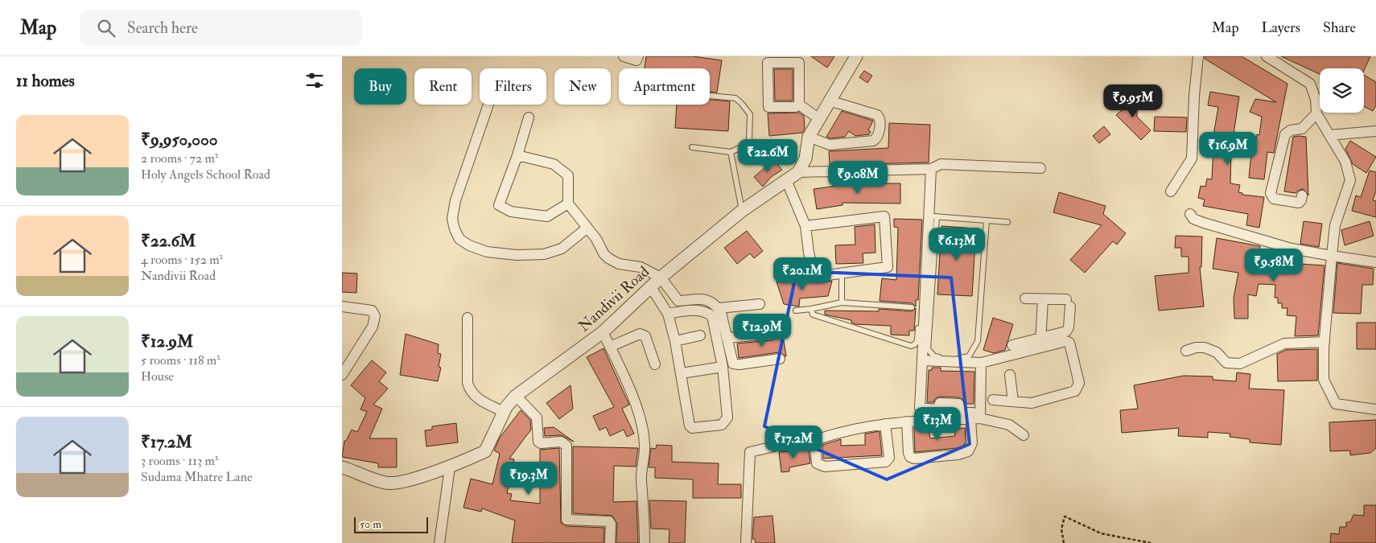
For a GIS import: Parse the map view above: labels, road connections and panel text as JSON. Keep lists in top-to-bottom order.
{
  "streets": {
    "street": ["Nandivii Road"]
  },
  "scale_bar": "50 m",
  "page": {
    "header": "Map",
    "search": "Search here",
    "nav": ["Map", "Layers", "Share"],
    "heading": "11 homes",
    "chip": [
      "Buy",
      "Rent",
      "Filters",
      "New",
      "Apartment"
    ],
    "price": [
      "₹9.95M",
      "₹16.9M",
      "₹22.6M",
      "₹9.08M",
      "₹6.13M",
      "₹9.58M",
      "₹20.1M",
      "₹12.9M",
      "₹13M",
      "₹17.2M",
      "₹19.3M"
    ],
    "list": [
      {
        "name": "₹9,950,000",
        "note": "2 rooms · 72 m² · Holy Angels School Road"
      },
      {
        "name": "₹22.6M",
        "note": "4 rooms · 152 m² · Nandivii Road"
      },
      {
        "name": "₹12.9M",
        "note": "5 rooms · 118 m² · House"
      },
      {
        "name": "₹17.2M",
        "note": "3 rooms · 113 m² · Sudama Mhatre Lane"
      }
    ],
    "scale": "50 m"
  }
}
